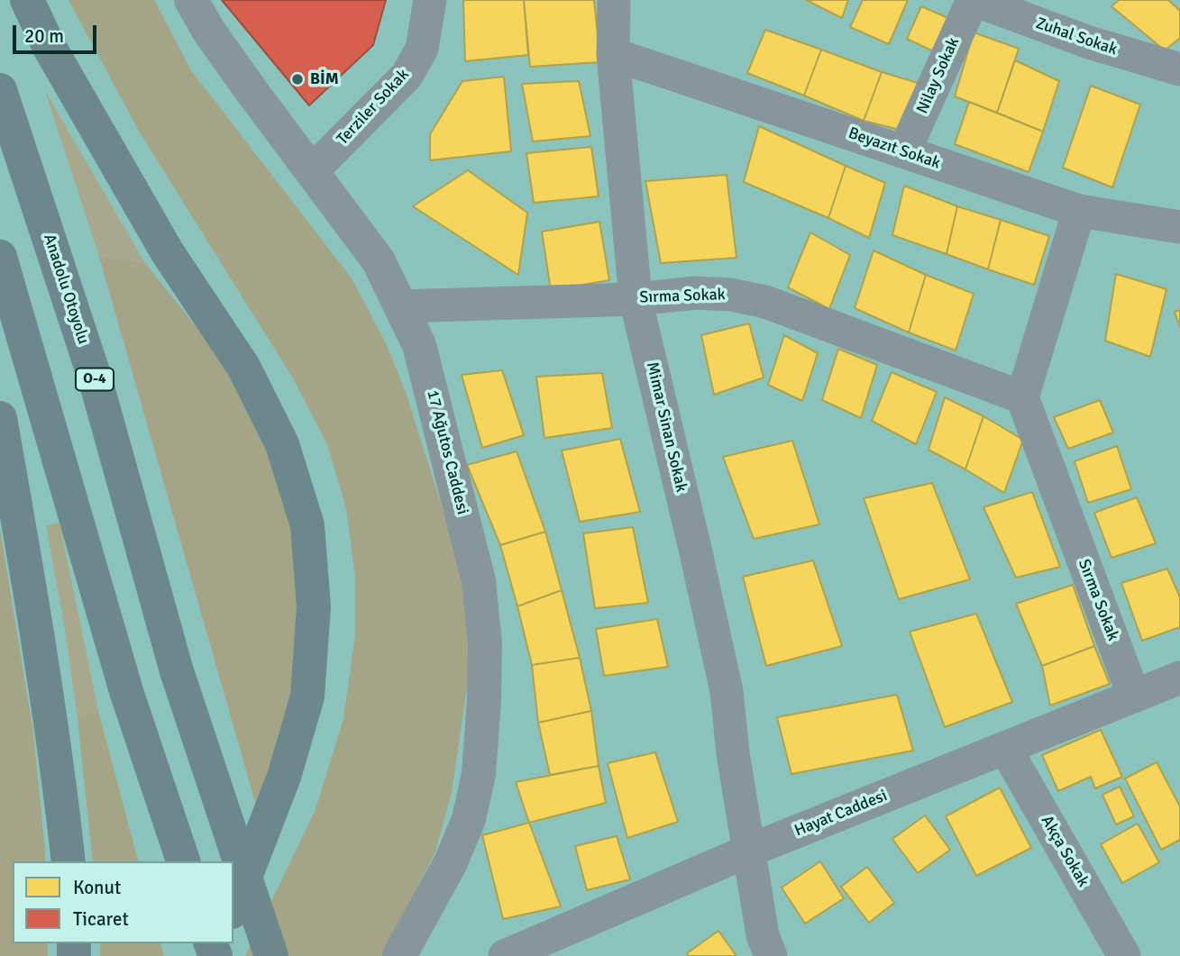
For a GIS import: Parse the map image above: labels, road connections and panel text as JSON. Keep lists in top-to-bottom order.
{
  "streets": {
    "highway": ["Anadolu Otoyolu", "O-4"],
    "street": [
      "Zuhal Sokak",
      "Nilay Sokak",
      "Terziler Sokak",
      "Beyazıt Sokak",
      "Sırma Sokak",
      "Mimar Sinan Sokak",
      "17 Ağutos Caddesi",
      "Hayat Caddesi",
      "Akça Sokak"
    ]
  },
  "crossings": [
    ["Zuhal Sokak", "Nilay Sokak"],
    ["Nilay Sokak", "Beyazıt Sokak"],
    ["Terziler Sokak", "17 Ağutos Caddesi"],
    ["Beyazıt Sokak", "Mimar Sinan Sokak"],
    ["Sırma Sokak", "Mimar Sinan Sokak"],
    ["Sırma Sokak", "17 Ağutos Caddesi"],
    ["Sırma Sokak", "Hayat Caddesi"],
    ["Mimar Sinan Sokak", "Hayat Caddesi"],
    ["Hayat Caddesi", "Akça Sokak"]
  ],
  "places": ["BİM"],
  "legend": ["Konut", "Ticaret"],
  "scale_bar": "20 m"
}
